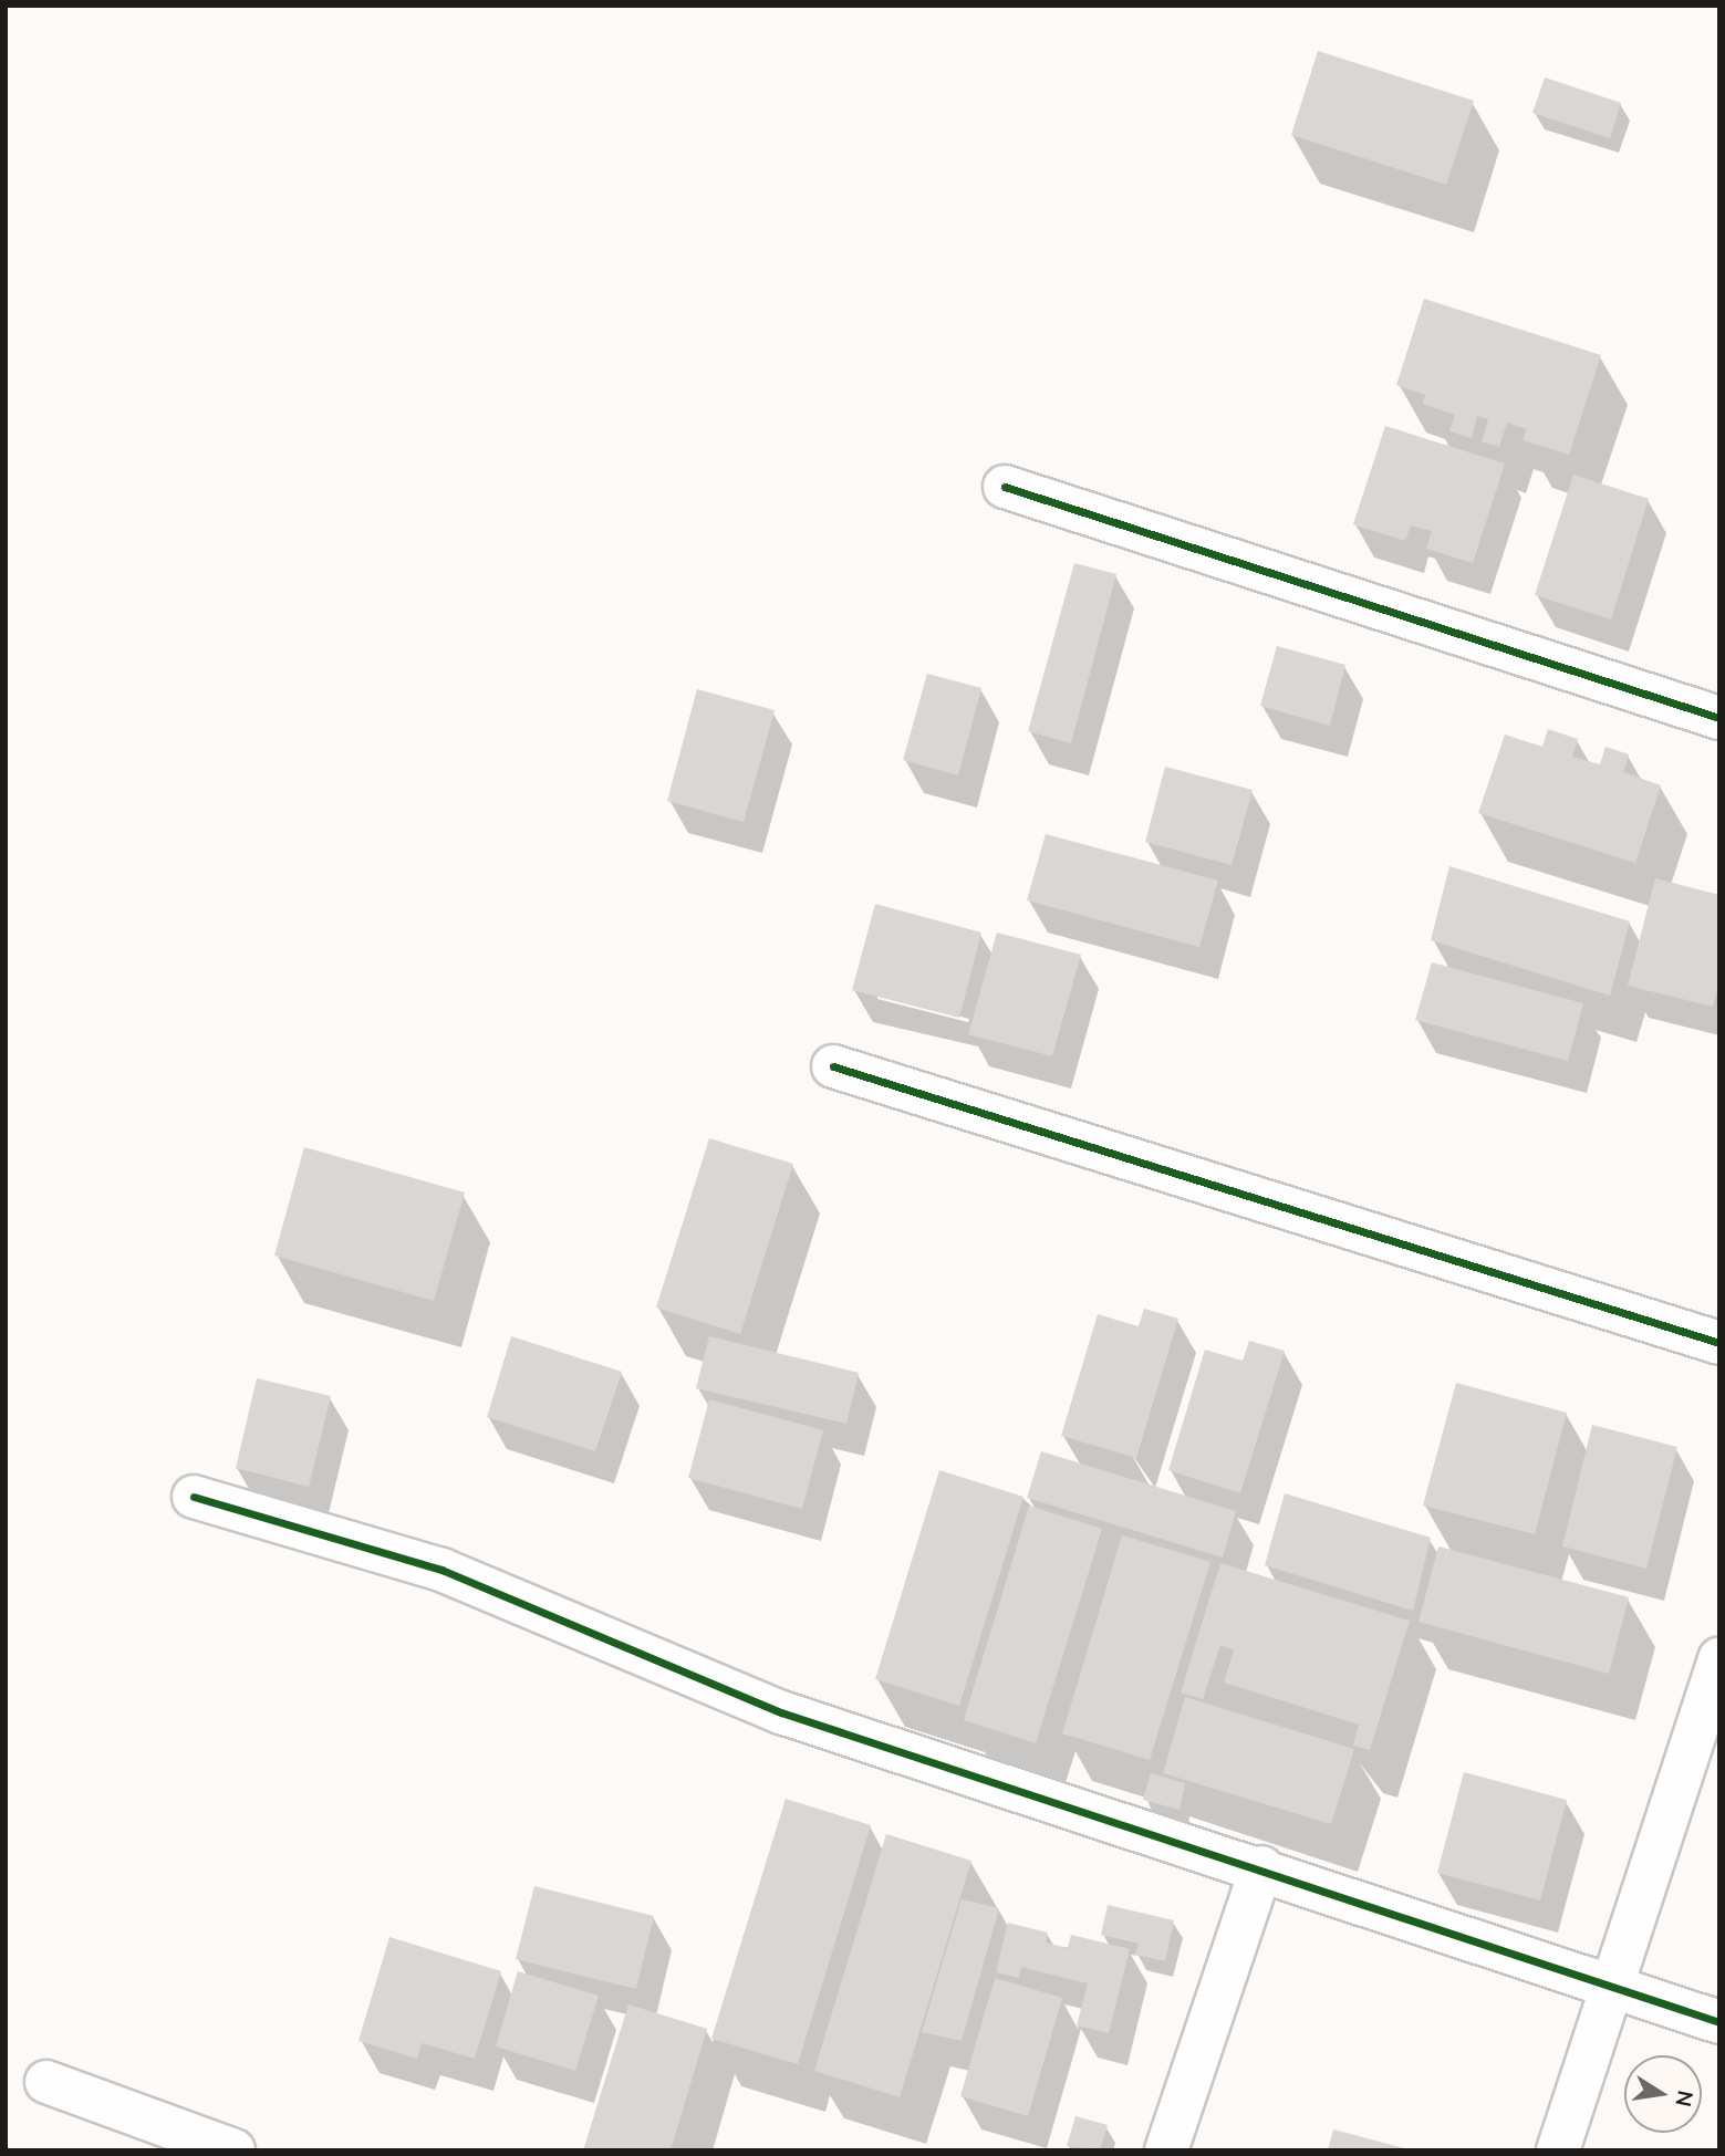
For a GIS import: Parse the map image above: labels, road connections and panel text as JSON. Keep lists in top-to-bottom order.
{
  "north": "right"
}
